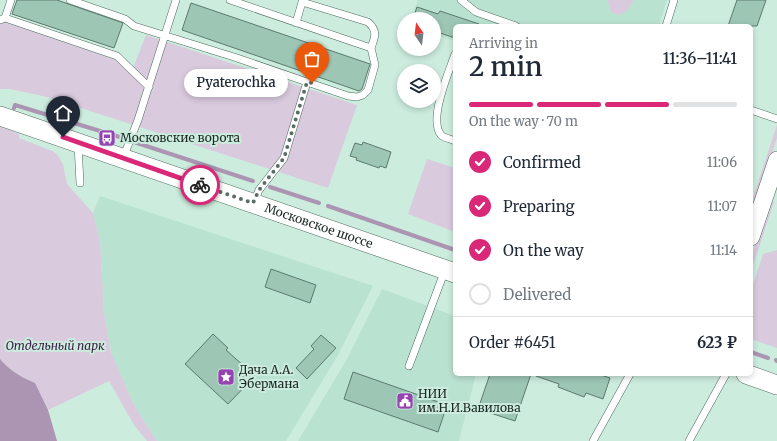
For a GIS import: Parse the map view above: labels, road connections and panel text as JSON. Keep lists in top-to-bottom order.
{
  "streets": {
    "main road": ["Московское шоссе"]
  },
  "parks": ["Отдельный парк"],
  "places": {
    "other": ["Pyaterochka"],
    "bus stop": ["Московские ворота"],
    "place": ["Дача А.А. Эбермана"],
    "public building": ["НИИ им.Н.И.Вавилова"]
  },
  "north": "top",
  "page": {
    "heading": ["2 min", "Arriving in", "11:36–11:41"],
    "panel": ["Order #6451", "623 ₽"],
    "bubble": "Pyaterochka",
    "bar": "On the way · 70 m",
    "list": [
      ["Confirmed", "11:06"],
      ["Preparing", "11:07"],
      ["On the way", "11:14"],
      "Delivered"
    ]
  }
}
